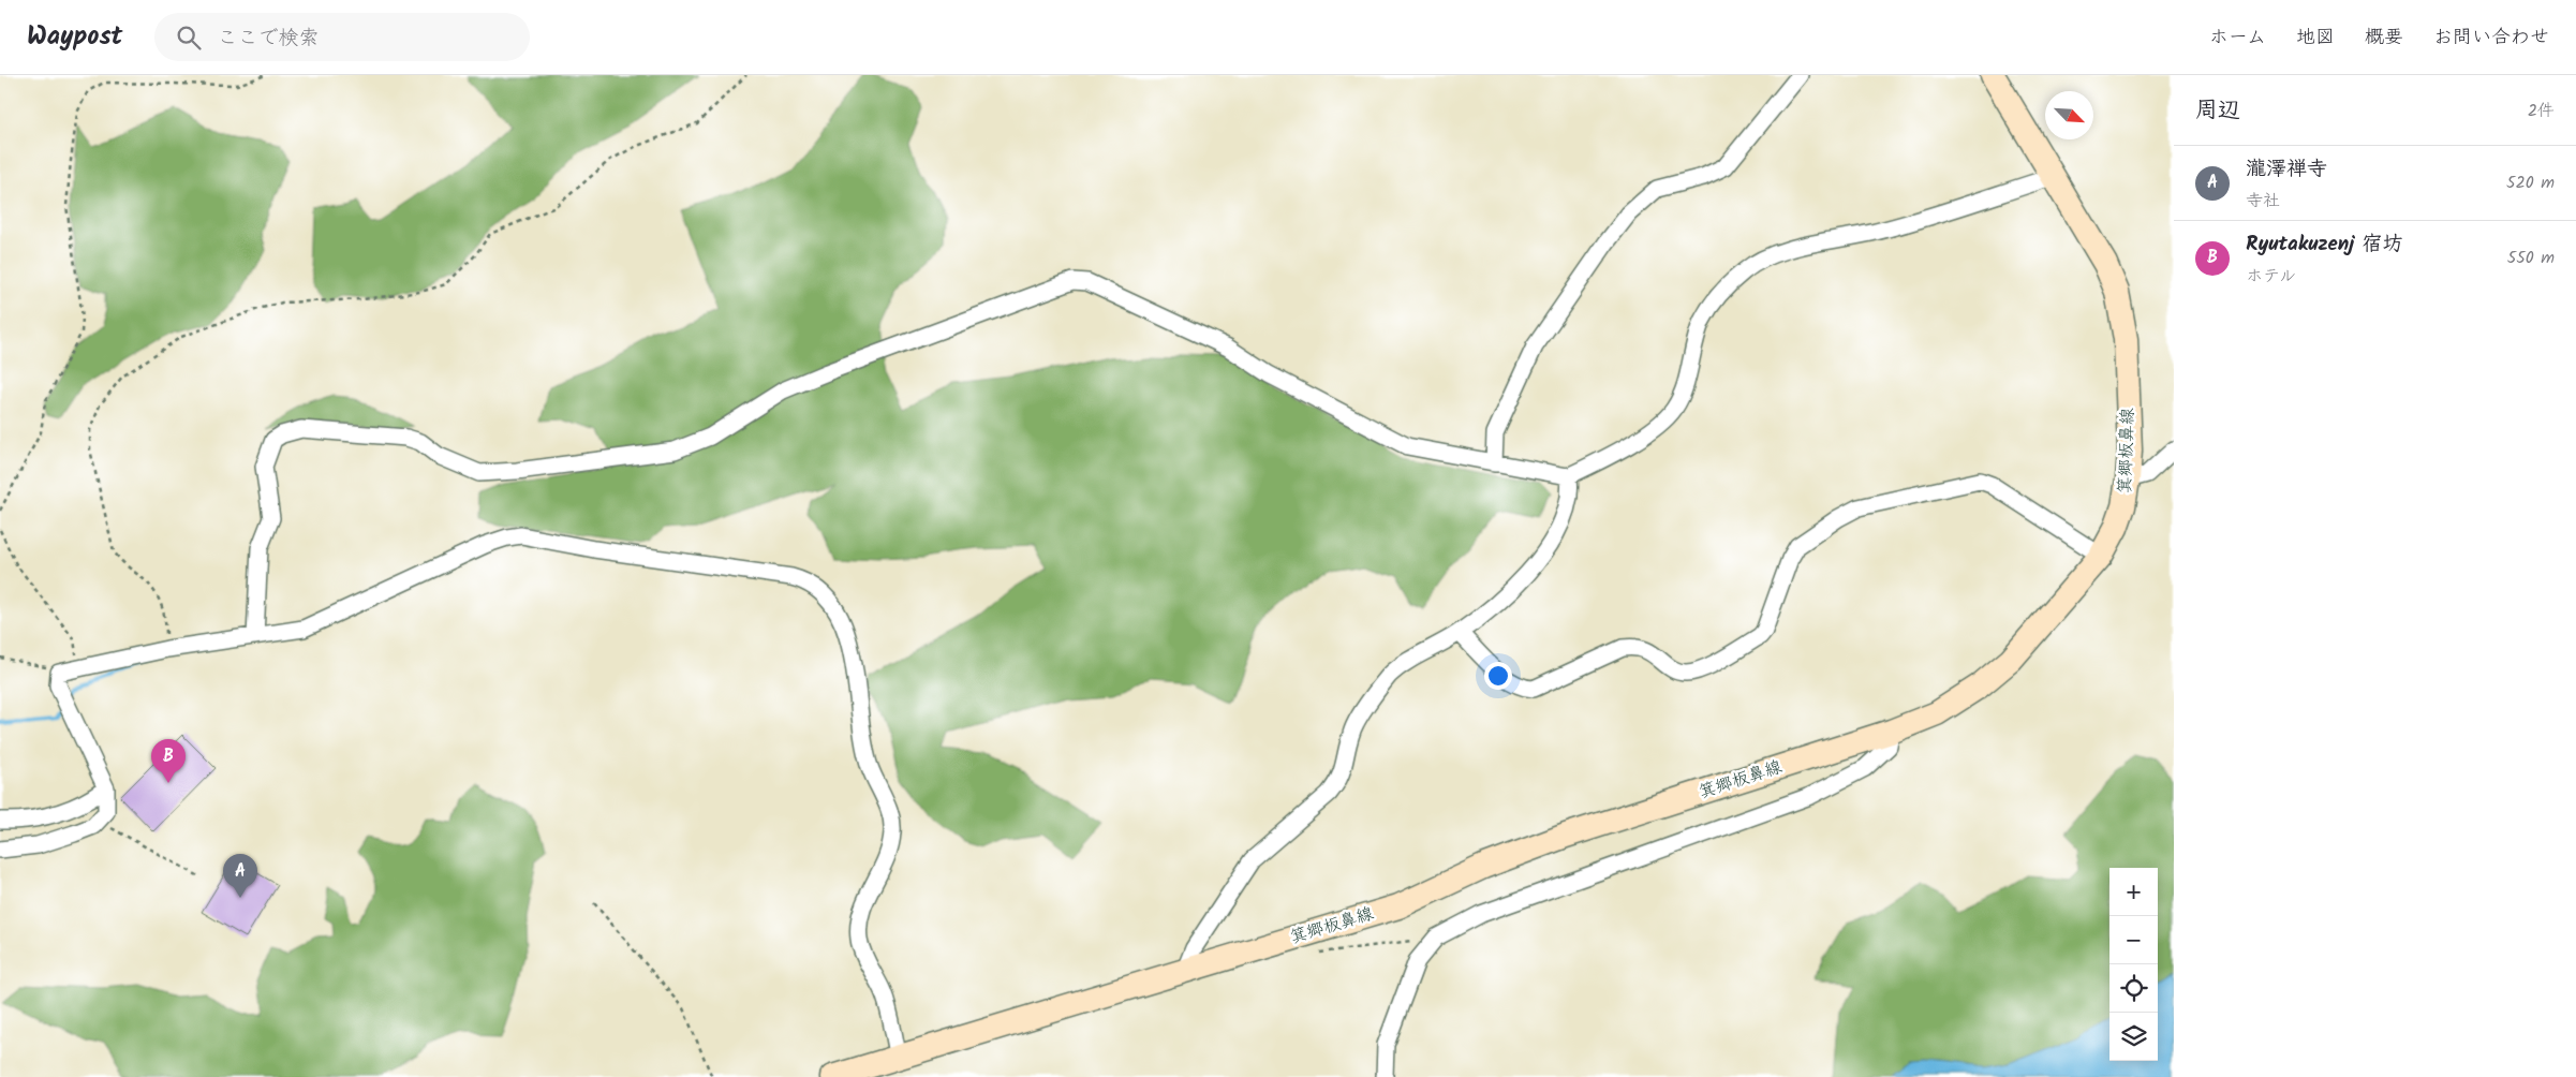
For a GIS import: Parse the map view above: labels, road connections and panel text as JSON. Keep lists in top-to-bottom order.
{
  "streets": {
    "main road": ["箕郷板鼻線"]
  },
  "north": "bottom right",
  "page": {
    "header": "Waypost",
    "search": "ここで検索",
    "nav": [
      "ホーム",
      "地図",
      "概要",
      "お問い合わせ"
    ],
    "heading": ["周辺", "2件"],
    "list": [
      {
        "mark": "A",
        "name": "瀧澤禅寺",
        "note": "寺社",
        "value": "520 m"
      },
      {
        "mark": "B",
        "name": "Ryutakuzenj 宿坊",
        "note": "ホテル",
        "value": "550 m"
      }
    ],
    "pins": ["B", "A"],
    "map_buttons": ["+", "−"]
  }
}
